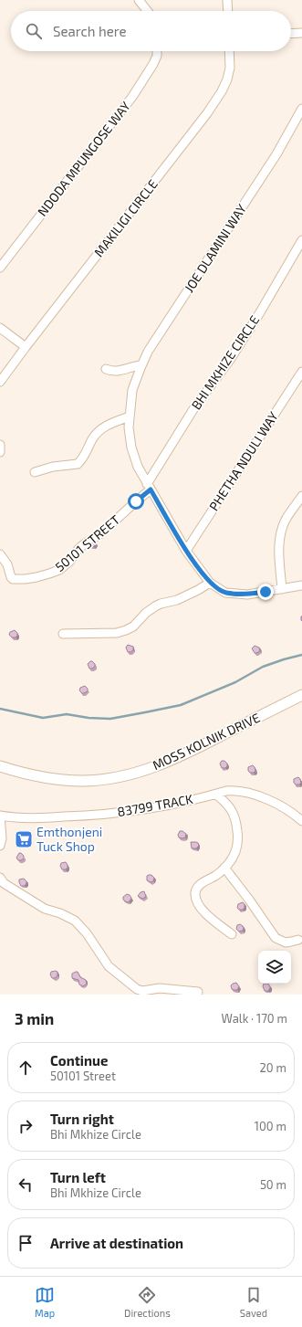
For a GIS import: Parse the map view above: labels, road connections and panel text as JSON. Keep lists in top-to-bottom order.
{
  "streets": {
    "main road": ["MOSS KOLNIK DRIVE"],
    "street": [
      "NDODA MPUNGOSE WAY",
      "MAKILIGI CIRCLE",
      "JOE DLAMINI WAY",
      "BHI MKHIZE CIRCLE",
      "PHETHA NDULI WAY",
      "50101 STREET",
      "83799 TRACK"
    ]
  },
  "crossings": [
    ["BHI MKHIZE CIRCLE", "50101 STREET"]
  ],
  "places": {
    "supermarket": ["Emthonjeni Tuck Shop"]
  },
  "page": {
    "search": "Search here",
    "heading": ["3 min", "Walk · 170 m"],
    "list": [
      ["Continue", "50101 Street", "20 m"],
      ["Turn right", "Bhi Mkhize Circle", "100 m"],
      ["Turn left", "Bhi Mkhize Circle", "50 m"],
      "Arrive at destination"
    ],
    "nav": ["Map", "Directions", "Saved"]
  }
}
